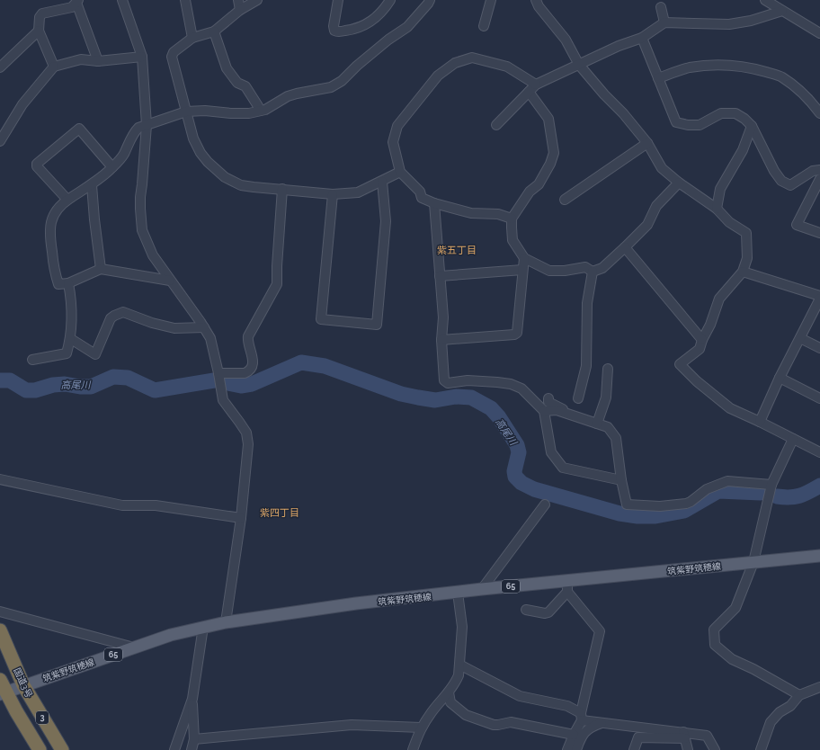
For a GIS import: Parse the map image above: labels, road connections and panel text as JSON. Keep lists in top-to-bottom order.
{
  "streets": {
    "highway": ["国道3号", "3"],
    "main road": ["筑紫野筑穂線", "65"]
  },
  "crossings": [
    ["筑紫野筑穂線", "国道3号"],
    ["筑紫野筑穂線", "3"]
  ],
  "districts": ["紫五丁目", "紫四丁目"],
  "water": ["高尾川"]
}
